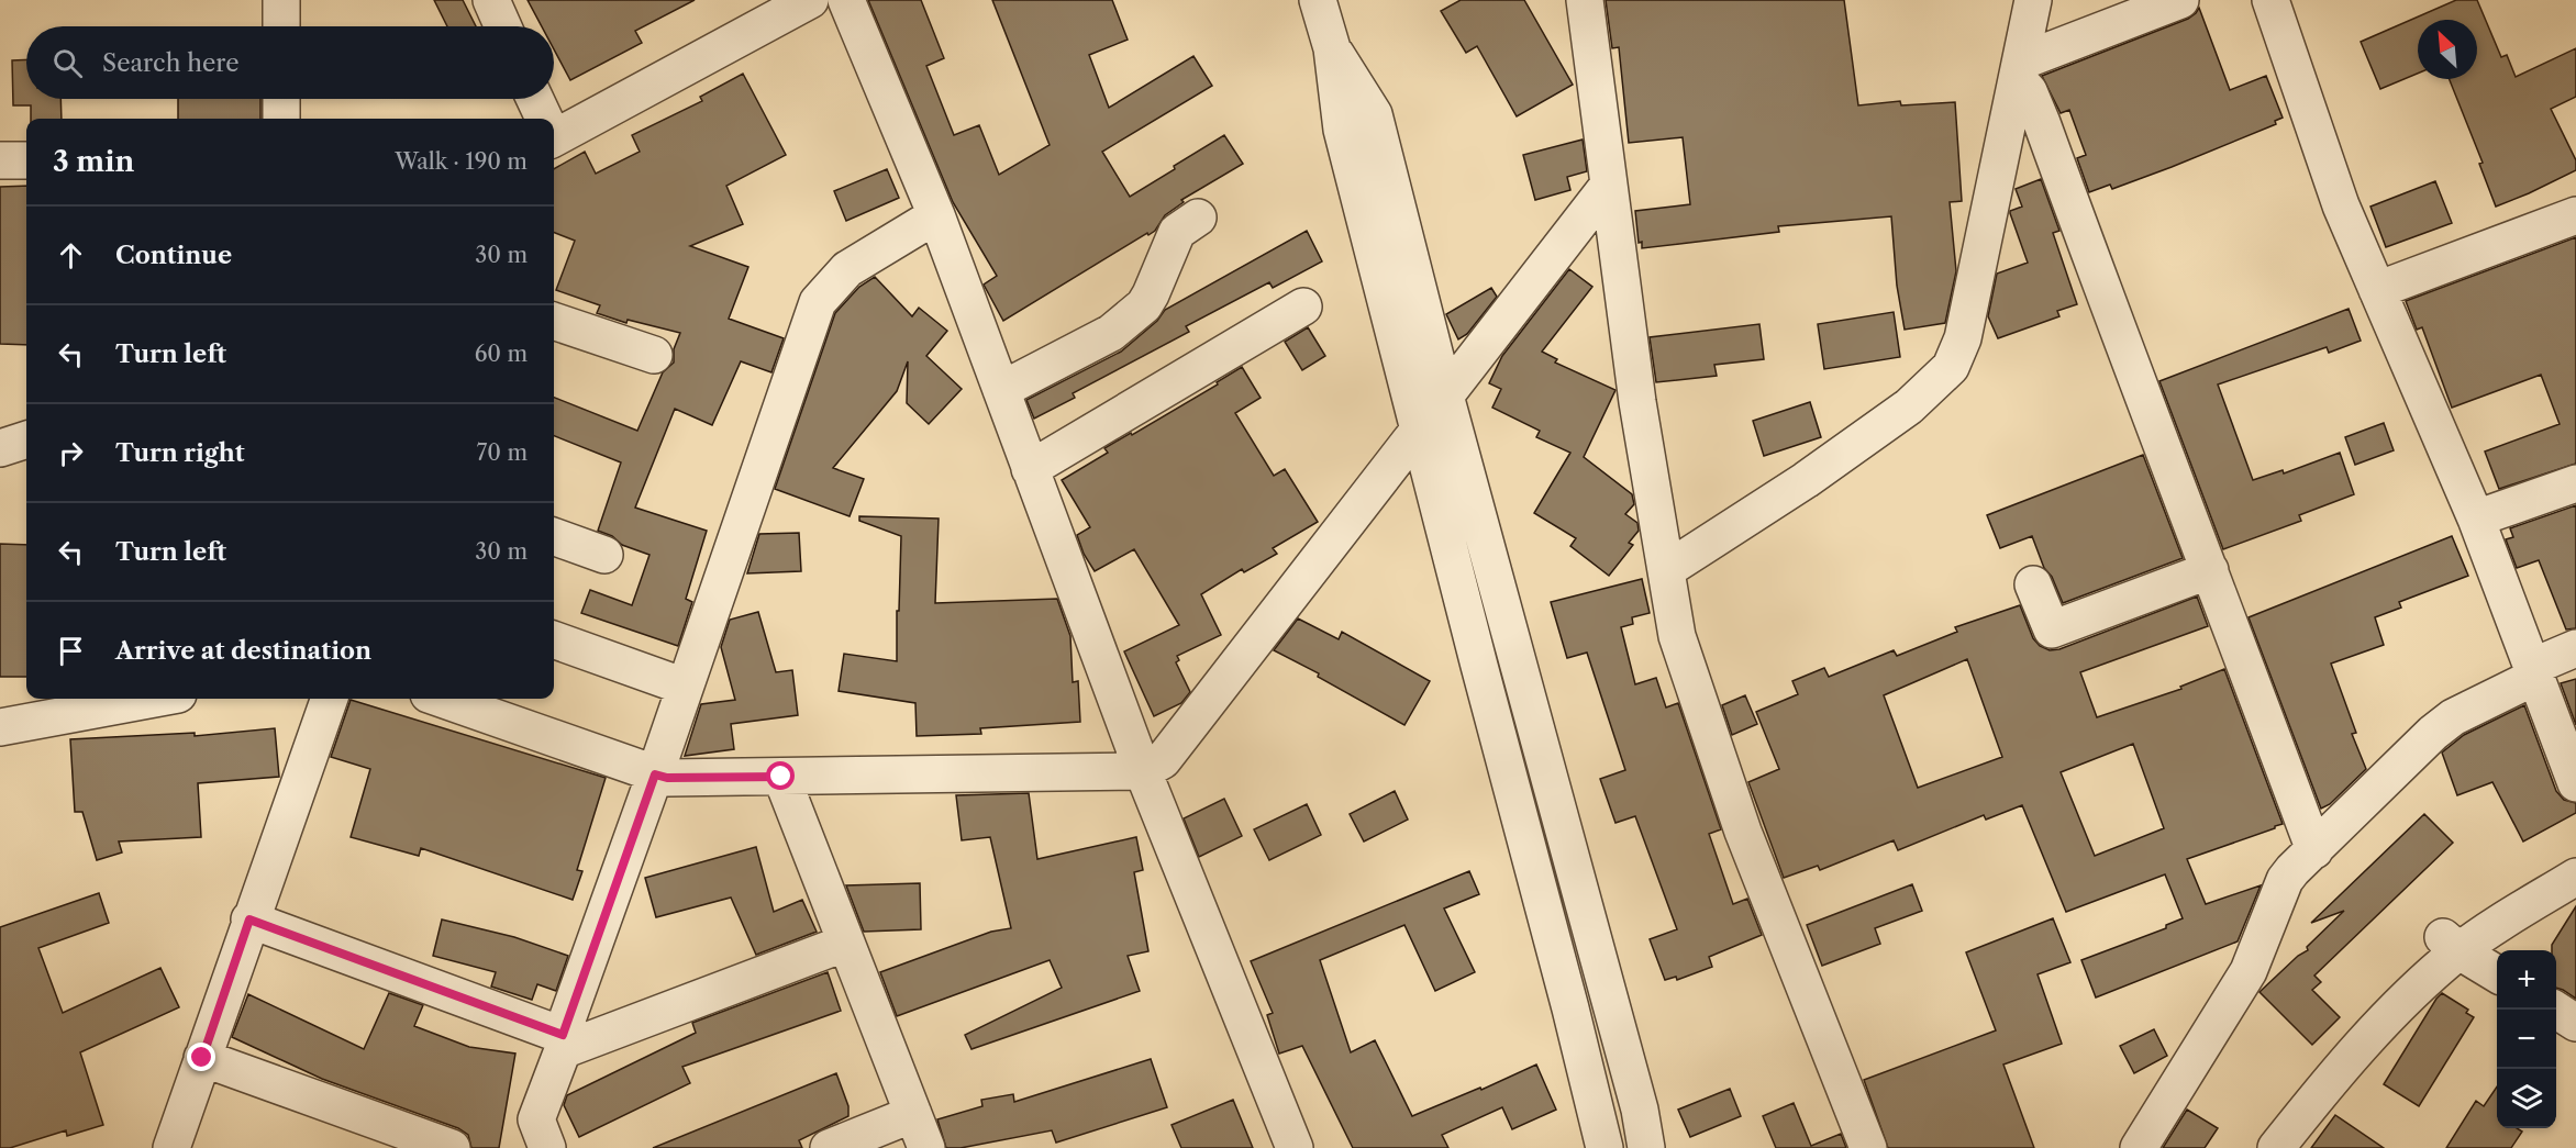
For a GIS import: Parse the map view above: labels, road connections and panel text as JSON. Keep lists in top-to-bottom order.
{
  "north": "top left",
  "page": {
    "search": "Search here",
    "heading": ["3 min", "Walk · 190 m"],
    "list": [
      ["Continue", "30 m"],
      ["Turn left", "60 m"],
      ["Turn right", "70 m"],
      ["Turn left", "30 m"],
      "Arrive at destination"
    ],
    "map_buttons": ["+", "−"]
  }
}
